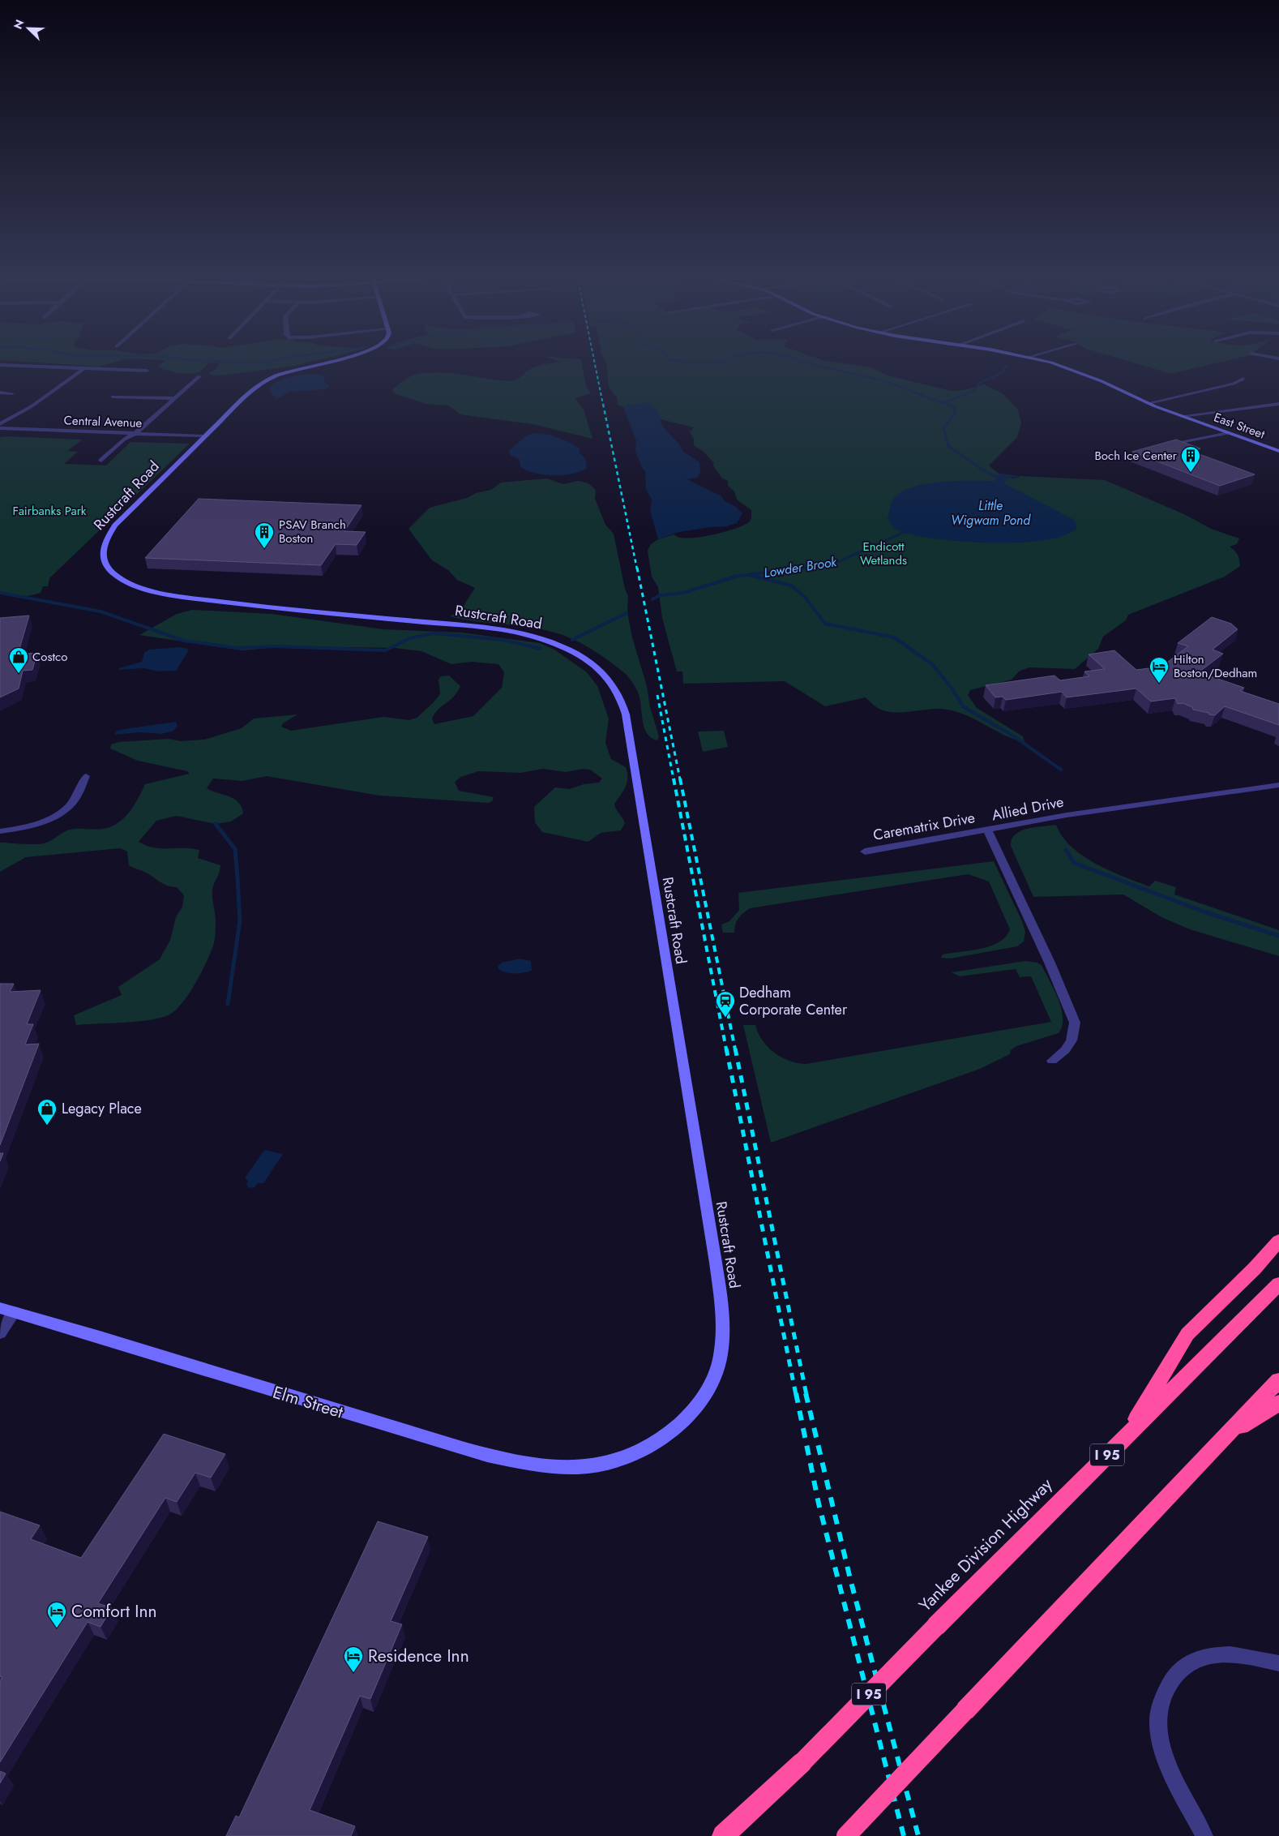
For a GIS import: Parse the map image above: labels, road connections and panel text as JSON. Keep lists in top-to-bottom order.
{
  "streets": {
    "highway": ["I 95", "Yankee Division Highway"],
    "main road": ["East Street", "Rustcraft Road", "Elm Street"],
    "street": ["Central Avenue", "Allied Drive", "Carematrix Drive"]
  },
  "crossings": [
    ["Central Avenue", "Rustcraft Road"],
    ["Rustcraft Road", "Elm Street"],
    ["Allied Drive", "Carematrix Drive"]
  ],
  "water": ["Little Wigwam Pond", "Lowder Brook"],
  "parks": ["Fairbanks Park", "Endicott Wetlands"],
  "places": {
    "building": ["Boch Ice Center", "PSAV Branch Boston"],
    "shop": ["Costco", "Legacy Place"],
    "hotel": ["Hilton Boston/Dedham", "Comfort Inn", "Residence Inn"],
    "station": ["Dedham Corporate Center"]
  },
  "north": "top left"
}
